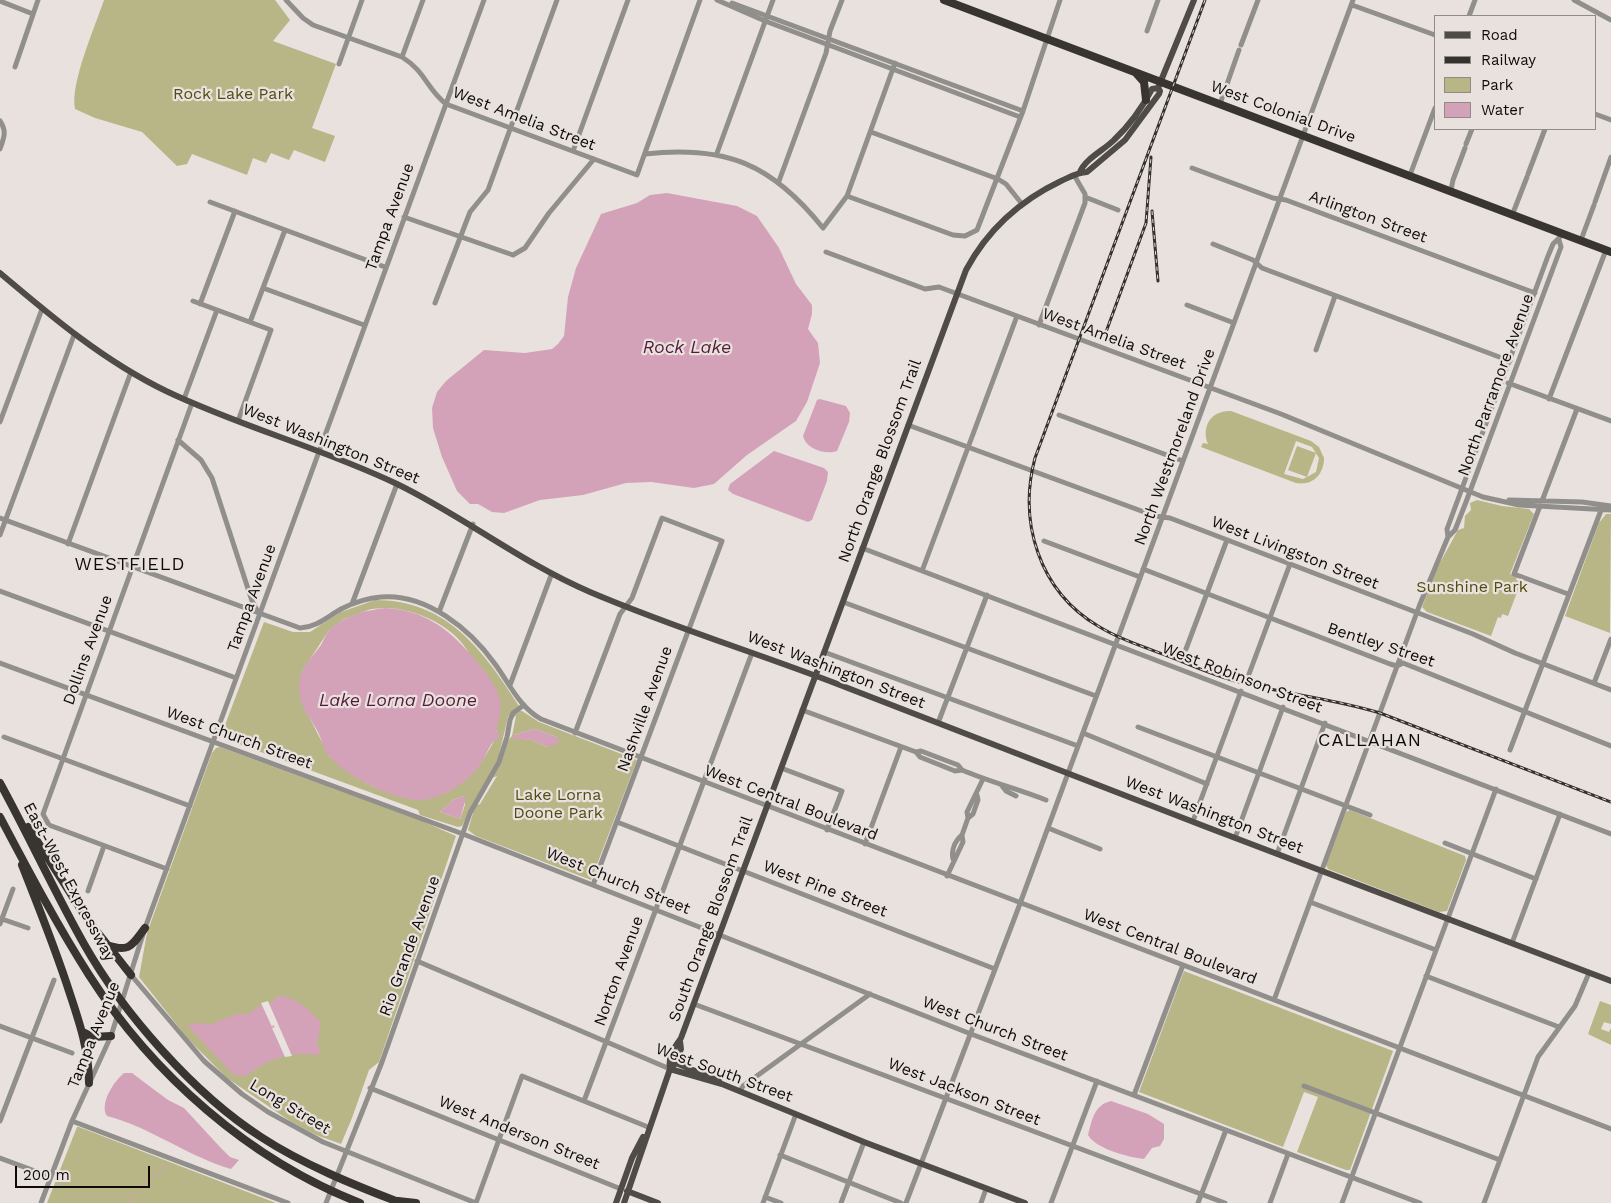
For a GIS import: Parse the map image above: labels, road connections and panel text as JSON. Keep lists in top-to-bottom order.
{
  "streets": {
    "highway": ["West Colonial Drive", "East-West Expressway"],
    "main road": [
      "West Washington Street",
      "North Orange Blossom Trail",
      "South Orange Blossom Trail",
      "West South Street",
      "West Anderson Street"
    ],
    "street": [
      "West Amelia Street",
      "Tampa Avenue",
      "Arlington Street",
      "North Parramore Avenue",
      "North Westmoreland Drive",
      "West Livingston Street",
      "Bentley Street",
      "Dollins Avenue",
      "West Robinson Street",
      "Nashville Avenue",
      "West Church Street",
      "West Central Boulevard",
      "West Pine Street",
      "Rio Grande Avenue",
      "Norton Avenue",
      "West Jackson Street",
      "Long Street"
    ]
  },
  "crossings": [
    ["West Colonial Drive", "North Parramore Avenue"],
    ["West Colonial Drive", "North Westmoreland Drive"],
    ["West Colonial Drive", "North Orange Blossom Trail"],
    ["West Amelia Street", "Tampa Avenue"],
    ["West Amelia Street", "North Parramore Avenue"],
    ["West Amelia Street", "North Westmoreland Drive"],
    ["West Amelia Street", "North Orange Blossom Trail"],
    ["Tampa Avenue", "West Washington Street"],
    ["Tampa Avenue", "West Church Street"],
    ["Tampa Avenue", "West Central Boulevard"],
    ["Tampa Avenue", "Long Street"],
    ["Arlington Street", "North Parramore Avenue"],
    ["Arlington Street", "North Westmoreland Drive"],
    ["North Parramore Avenue", "West Washington Street"],
    ["North Parramore Avenue", "West Livingston Street"],
    ["North Parramore Avenue", "Bentley Street"],
    ["North Parramore Avenue", "West Robinson Street"],
    ["North Parramore Avenue", "West Central Boulevard"],
    ["West Washington Street", "North Westmoreland Drive"],
    ["West Washington Street", "North Orange Blossom Trail"],
    ["West Washington Street", "Dollins Avenue"],
    ["West Washington Street", "Nashville Avenue"],
    ["West Washington Street", "Norton Avenue"],
    ["North Westmoreland Drive", "West Livingston Street"],
    ["North Westmoreland Drive", "Bentley Street"],
    ["North Westmoreland Drive", "West Robinson Street"],
    ["North Westmoreland Drive", "West Church Street"],
    ["North Westmoreland Drive", "West Central Boulevard"],
    ["North Westmoreland Drive", "West Pine Street"],
    ["North Westmoreland Drive", "West South Street"],
    ["North Westmoreland Drive", "West Jackson Street"],
    ["North Orange Blossom Trail", "West Robinson Street"],
    ["North Orange Blossom Trail", "West Central Boulevard"],
    ["North Orange Blossom Trail", "South Orange Blossom Trail"],
    ["Dollins Avenue", "West Church Street"],
    ["Dollins Avenue", "West Central Boulevard"],
    ["Nashville Avenue", "West Church Street"],
    ["Nashville Avenue", "West Central Boulevard"],
    ["Nashville Avenue", "West Pine Street"],
    ["West Church Street", "South Orange Blossom Trail"],
    ["West Church Street", "Rio Grande Avenue"],
    ["West Church Street", "Norton Avenue"],
    ["West Central Boulevard", "South Orange Blossom Trail"],
    ["West Central Boulevard", "Rio Grande Avenue"],
    ["West Central Boulevard", "Norton Avenue"],
    ["West Pine Street", "South Orange Blossom Trail"],
    ["West Pine Street", "Norton Avenue"],
    ["South Orange Blossom Trail", "West South Street"],
    ["South Orange Blossom Trail", "West Jackson Street"],
    ["South Orange Blossom Trail", "West Anderson Street"],
    ["Rio Grande Avenue", "West South Street"],
    ["Rio Grande Avenue", "Long Street"],
    ["Rio Grande Avenue", "West Anderson Street"],
    ["Norton Avenue", "West South Street"]
  ],
  "districts": ["WESTFIELD", "CALLAHAN"],
  "water": ["Rock Lake", "Lake Lorna Doone"],
  "parks": ["Rock Lake Park", "Sunshine Park", "Lake Lorna Doone Park"],
  "legend": [
    "Road",
    "Railway",
    "Park",
    "Water"
  ],
  "scale_bar": "200 m"
}
